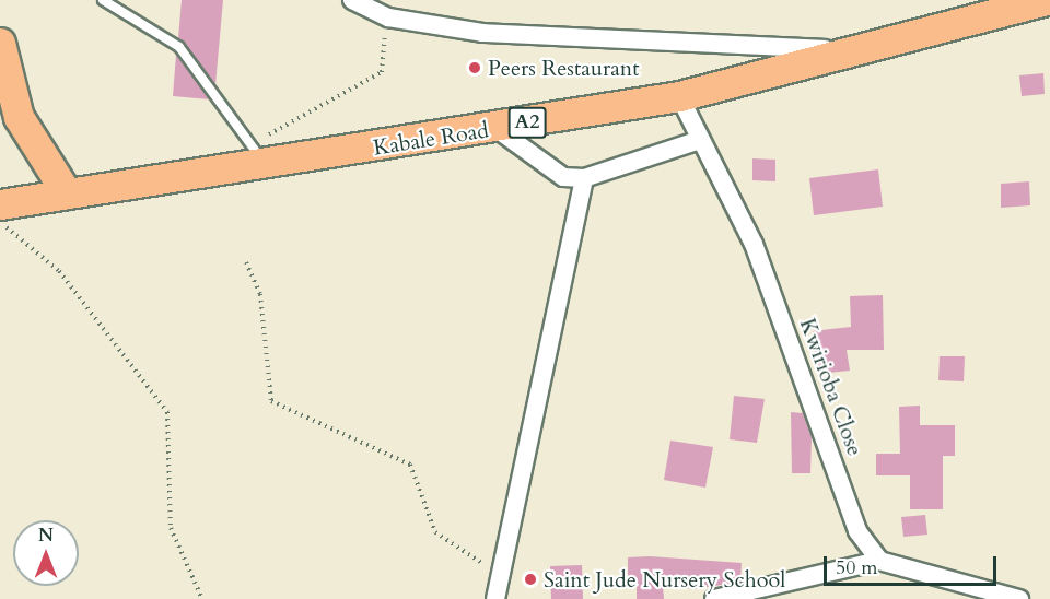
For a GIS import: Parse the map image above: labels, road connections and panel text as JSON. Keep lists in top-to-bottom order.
{
  "streets": {
    "main road": ["A2", "Kabale Road"],
    "street": ["Kwirioba Close"]
  },
  "crossings": [
    ["Kabale Road", "Kwirioba Close"]
  ],
  "places": ["Peers Restaurant", "Saint Jude Nursery School"],
  "scale_bar": "50 m",
  "north": "top"
}
